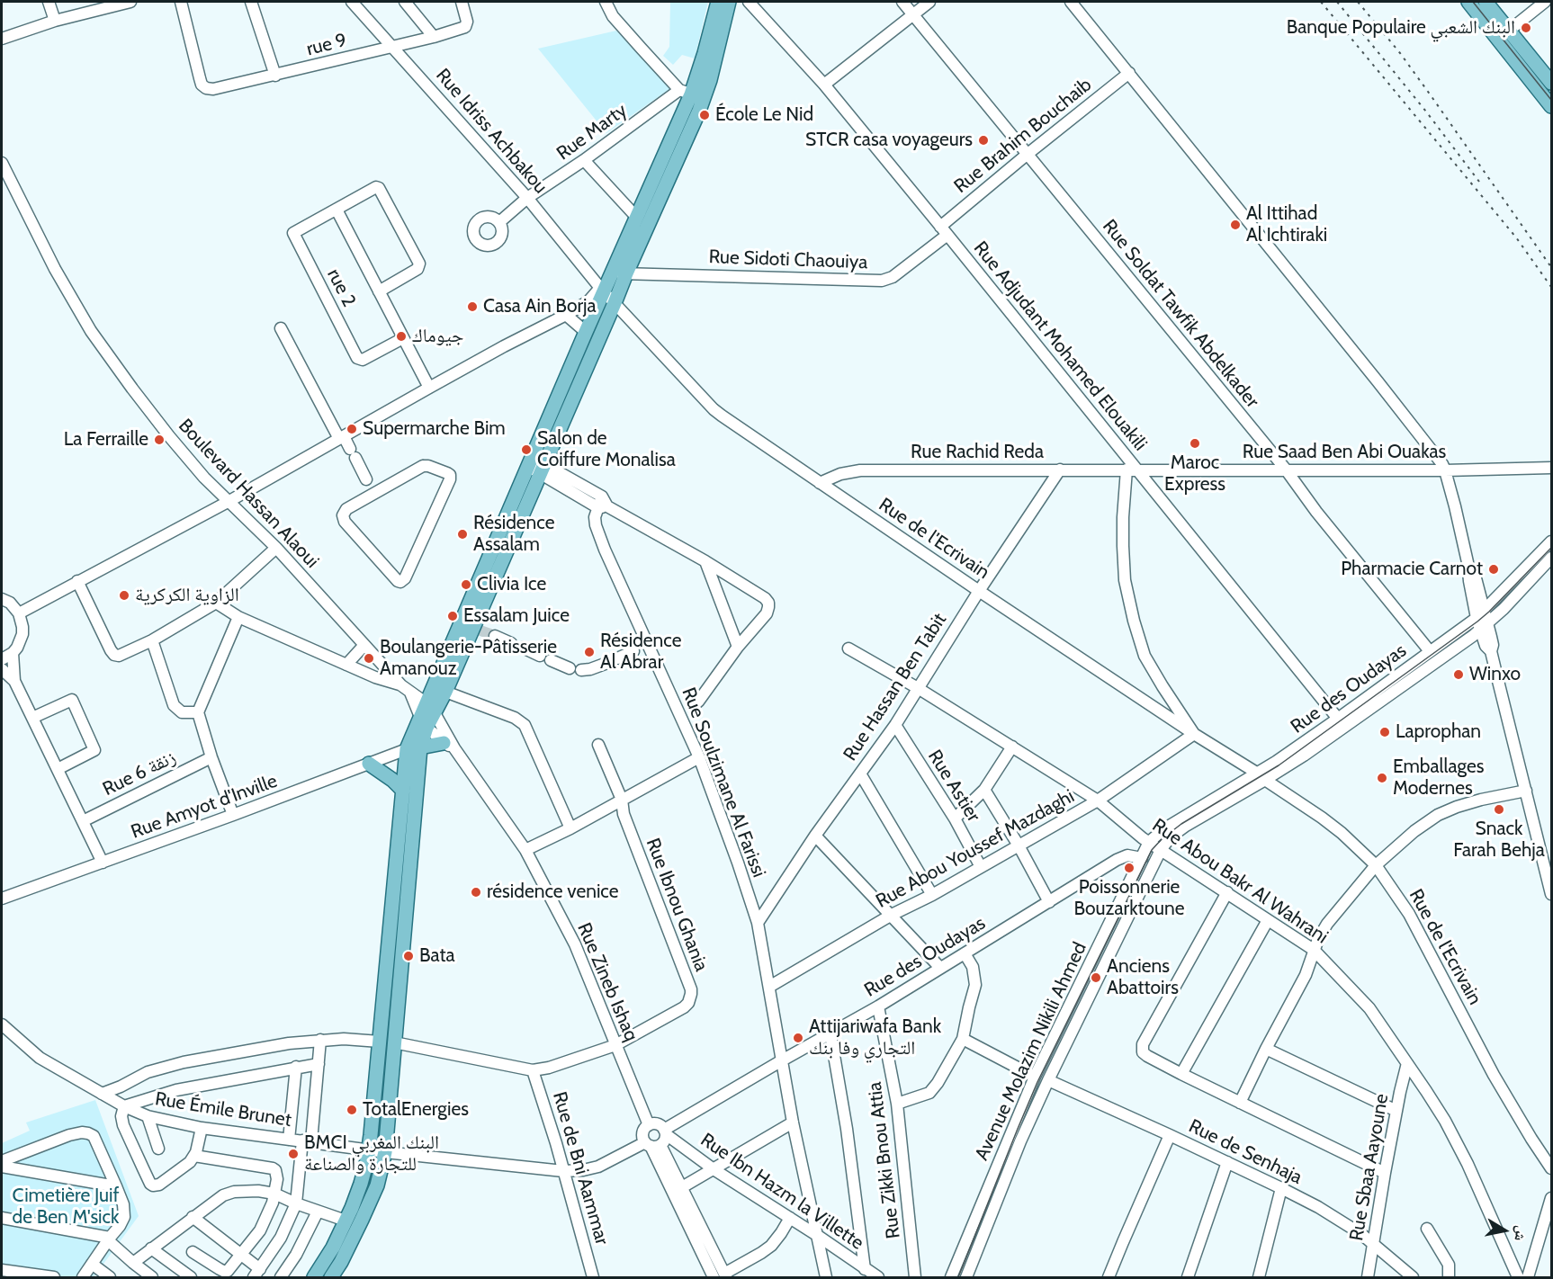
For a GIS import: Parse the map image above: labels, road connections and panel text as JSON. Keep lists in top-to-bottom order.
{
  "streets": {
    "street": [
      "rue 9",
      "Rue Idriss Achbakou",
      "Rue Marty",
      "Rue Brahim Bouchaib",
      "Rue Sidoti Chaouiya",
      "rue 2",
      "Rue Soldat Tawfik Abdelkader",
      "Rue Adjudant Mohamed Elouakili",
      "Rue Rachid Reda",
      "Rue Saad Ben Abi Ouakas",
      "Boulevard Hassan Alaoui",
      "Rue de l'Ecrivain",
      "Rue Hassan Ben Tabit",
      "Rue des Oudayas",
      "Rue 6 زنقة",
      "Rue Soulzimane Al Farissi",
      "Rue Astier",
      "Rue Amyot d'Inville",
      "Rue Abou Youssef Mazdaghi",
      "Rue Abou Bakr Al Wahrani",
      "Rue Ibnou Ghania",
      "Rue Zineb Ishaq",
      "Avenue Molazim Nikili Ahmed",
      "Rue Émile Brunet",
      "Rue de Senhaja",
      "Rue Zikki Bnou Attia",
      "Rue Sbaa Aayoune",
      "Rue de Bni Aammar",
      "Rue Ibn Hazm la Villette"
    ]
  },
  "crossings": [
    ["rue 9", "Rue Idriss Achbakou"],
    ["Rue Idriss Achbakou", "Rue Marty"],
    ["Rue Idriss Achbakou", "Rue de l'Ecrivain"],
    ["Rue Brahim Bouchaib", "Rue Sidoti Chaouiya"],
    ["Rue Brahim Bouchaib", "Rue Soldat Tawfik Abdelkader"],
    ["Rue Brahim Bouchaib", "Rue Adjudant Mohamed Elouakili"],
    ["Rue Sidoti Chaouiya", "Rue Adjudant Mohamed Elouakili"],
    ["Rue Soldat Tawfik Abdelkader", "Rue Saad Ben Abi Ouakas"],
    ["Rue Soldat Tawfik Abdelkader", "Rue des Oudayas"],
    ["Rue Adjudant Mohamed Elouakili", "Rue Rachid Reda"],
    ["Rue Adjudant Mohamed Elouakili", "Rue Saad Ben Abi Ouakas"],
    ["Rue Adjudant Mohamed Elouakili", "Rue des Oudayas"],
    ["Rue Rachid Reda", "Rue Saad Ben Abi Ouakas"],
    ["Rue Rachid Reda", "Rue de l'Ecrivain"],
    ["Rue Rachid Reda", "Rue Hassan Ben Tabit"],
    ["Boulevard Hassan Alaoui", "Rue Zineb Ishaq"],
    ["Rue de l'Ecrivain", "Rue Hassan Ben Tabit"],
    ["Rue de l'Ecrivain", "Rue des Oudayas"],
    ["Rue de l'Ecrivain", "Rue Abou Youssef Mazdaghi"],
    ["Rue Hassan Ben Tabit", "Rue Soulzimane Al Farissi"],
    ["Rue Hassan Ben Tabit", "Rue Astier"],
    ["Rue Hassan Ben Tabit", "Rue Abou Bakr Al Wahrani"],
    ["Rue des Oudayas", "Rue Soulzimane Al Farissi"],
    ["Rue des Oudayas", "Rue Abou Bakr Al Wahrani"],
    ["Rue des Oudayas", "Rue Zineb Ishaq"],
    ["Rue des Oudayas", "Avenue Molazim Nikili Ahmed"],
    ["Rue des Oudayas", "Rue Zikki Bnou Attia"],
    ["Rue des Oudayas", "Rue Ibn Hazm la Villette"],
    ["Rue Soulzimane Al Farissi", "Rue Abou Youssef Mazdaghi"],
    ["Rue Soulzimane Al Farissi", "Rue Ibn Hazm la Villette"],
    ["Rue Astier", "Rue Abou Youssef Mazdaghi"],
    ["Rue Abou Youssef Mazdaghi", "Rue Abou Bakr Al Wahrani"],
    ["Rue Abou Bakr Al Wahrani", "Avenue Molazim Nikili Ahmed"],
    ["Rue Abou Bakr Al Wahrani", "Rue Sbaa Aayoune"],
    ["Rue Ibnou Ghania", "Rue Zineb Ishaq"],
    ["Rue Ibnou Ghania", "Rue de Bni Aammar"],
    ["Rue Zineb Ishaq", "Rue Ibn Hazm la Villette"],
    ["Avenue Molazim Nikili Ahmed", "Rue de Senhaja"],
    ["Rue de Senhaja", "Rue Sbaa Aayoune"]
  ],
  "parks": ["Cimetière Juif de Ben M'sick"],
  "places": [
    "Banque Populaire البنك الشعبي",
    "École Le Nid",
    "STCR casa voyageurs",
    "Al Ittihad Al Ichtiraki",
    "Casa Ain Borja",
    "جيوماك",
    "Supermarche Bim",
    "La Ferraille",
    "Maroc Express",
    "Salon de Coiffure Monalisa",
    "Résidence Assalam",
    "Pharmacie Carnot",
    "Clivia Ice",
    "الزاوية الكركرية",
    "Essalam Juice",
    "Résidence Al Abrar",
    "Boulangerie-Pâtisserie Amanouz",
    "Winxo",
    "Laprophan",
    "Emballages Modernes",
    "Snack Farah Behja",
    "Poissonnerie Bouzarktoune",
    "résidence venice",
    "Bata",
    "Anciens Abattoirs",
    "Attijariwafa Bank التجاري وفا بنك",
    "TotalEnergies",
    "BMCI البنك المغربي للتجارة والصناعة"
  ],
  "north": "right"
}
